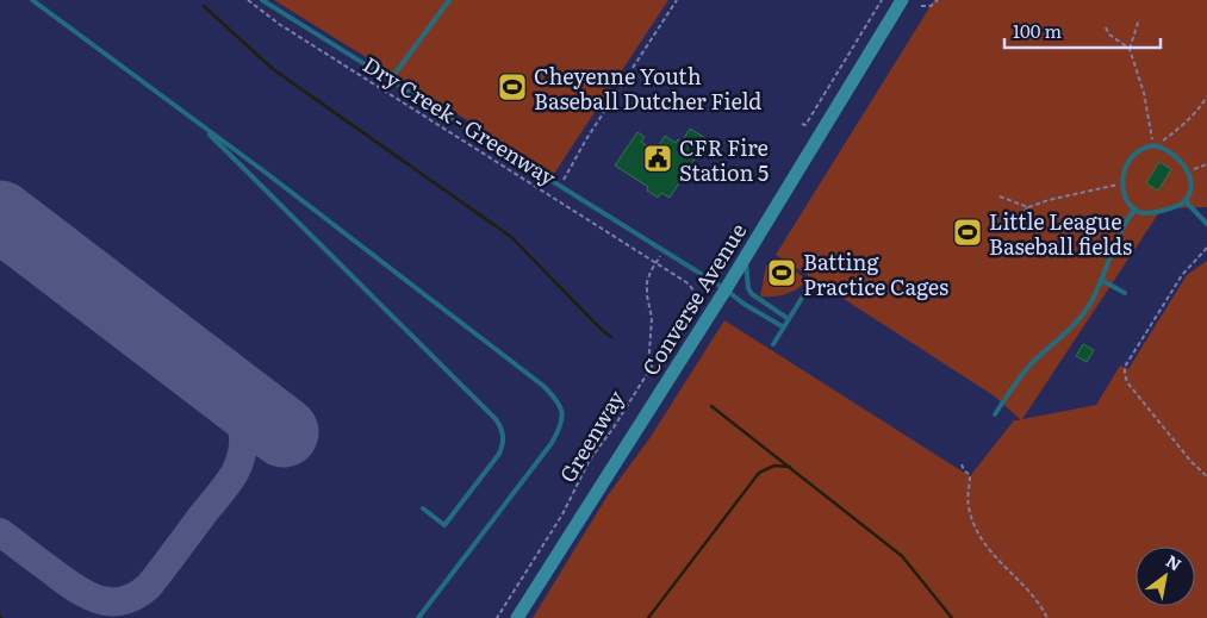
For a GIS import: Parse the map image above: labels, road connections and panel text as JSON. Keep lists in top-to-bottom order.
{
  "streets": {
    "main road": ["Converse Avenue"],
    "path": ["Dry Creek - Greenway", "Greenway"]
  },
  "crossings": [
    ["Dry Creek - Greenway", "Greenway"]
  ],
  "places": {
    "sports": ["Cheyenne Youth Baseball Dutcher Field", "Little League Baseball fields", "Batting Practice Cages"],
    "public building": ["CFR Fire Station 5"]
  },
  "scale_bar": "100 m",
  "north": "top right"
}
